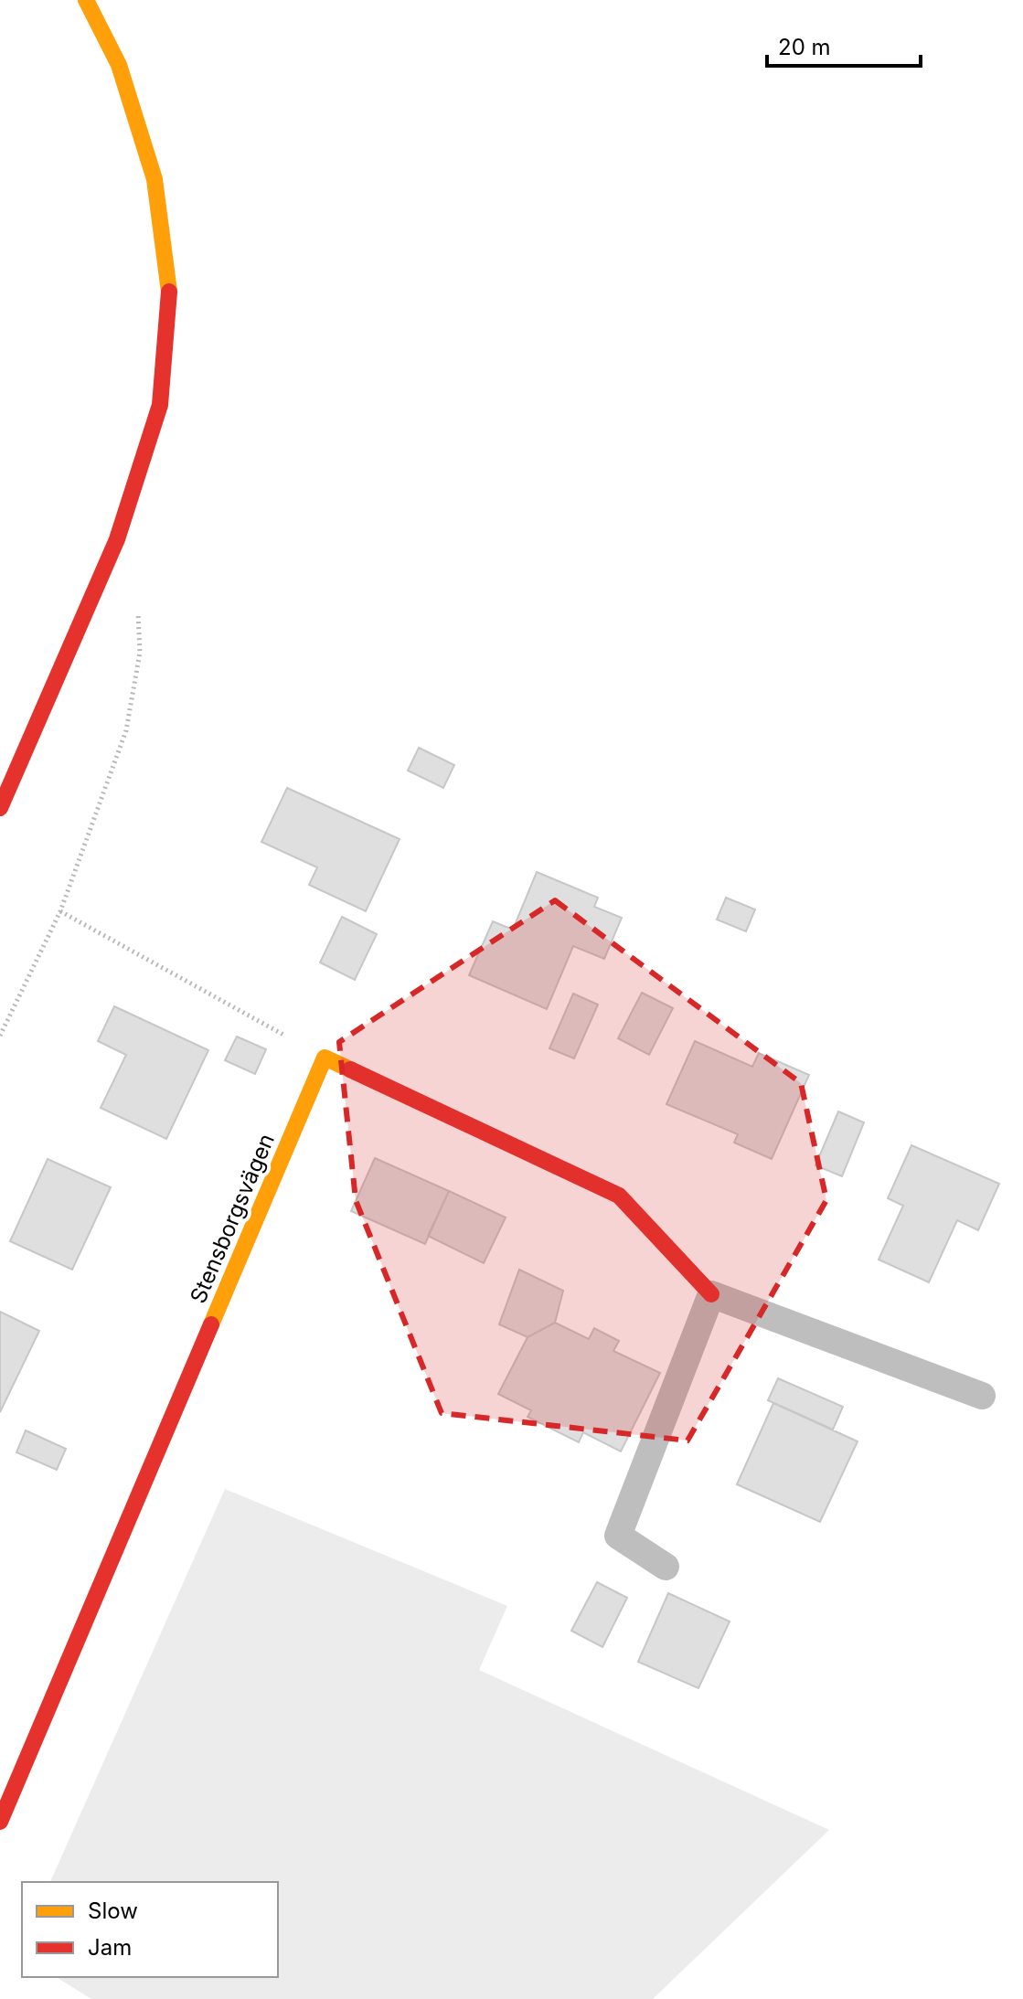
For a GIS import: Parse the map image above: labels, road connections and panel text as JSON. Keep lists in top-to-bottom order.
{
  "streets": {
    "street": ["Stensborgsvägen"]
  },
  "legend": ["Slow", "Jam"],
  "scale_bar": "20 m"
}
